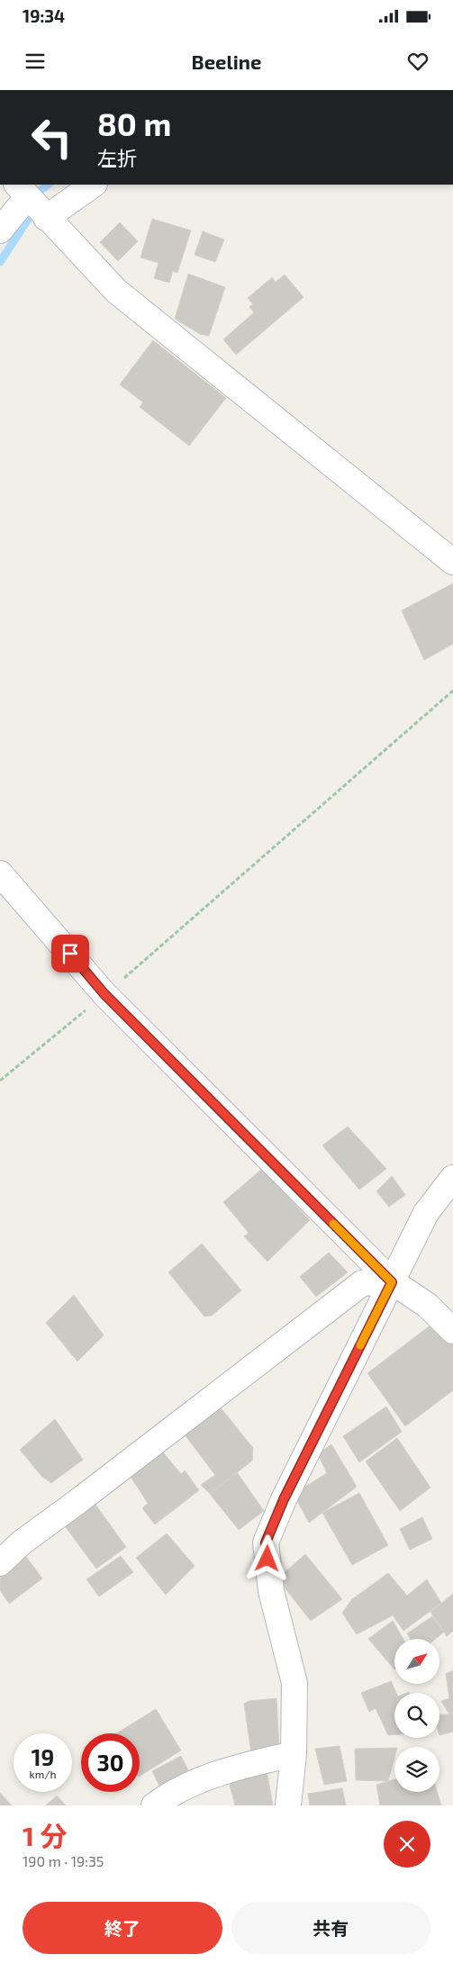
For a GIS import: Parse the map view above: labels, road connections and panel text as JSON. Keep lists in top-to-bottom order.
{
  "north": "top right",
  "page": {
    "status": "19:34",
    "header": "Beeline",
    "turn": ["80 m", "左折"],
    "speed": "19 km/h",
    "limit": "30",
    "heading": ["1 分", "190 m · 19:35"],
    "buttons": ["終了", "共有"]
  }
}
